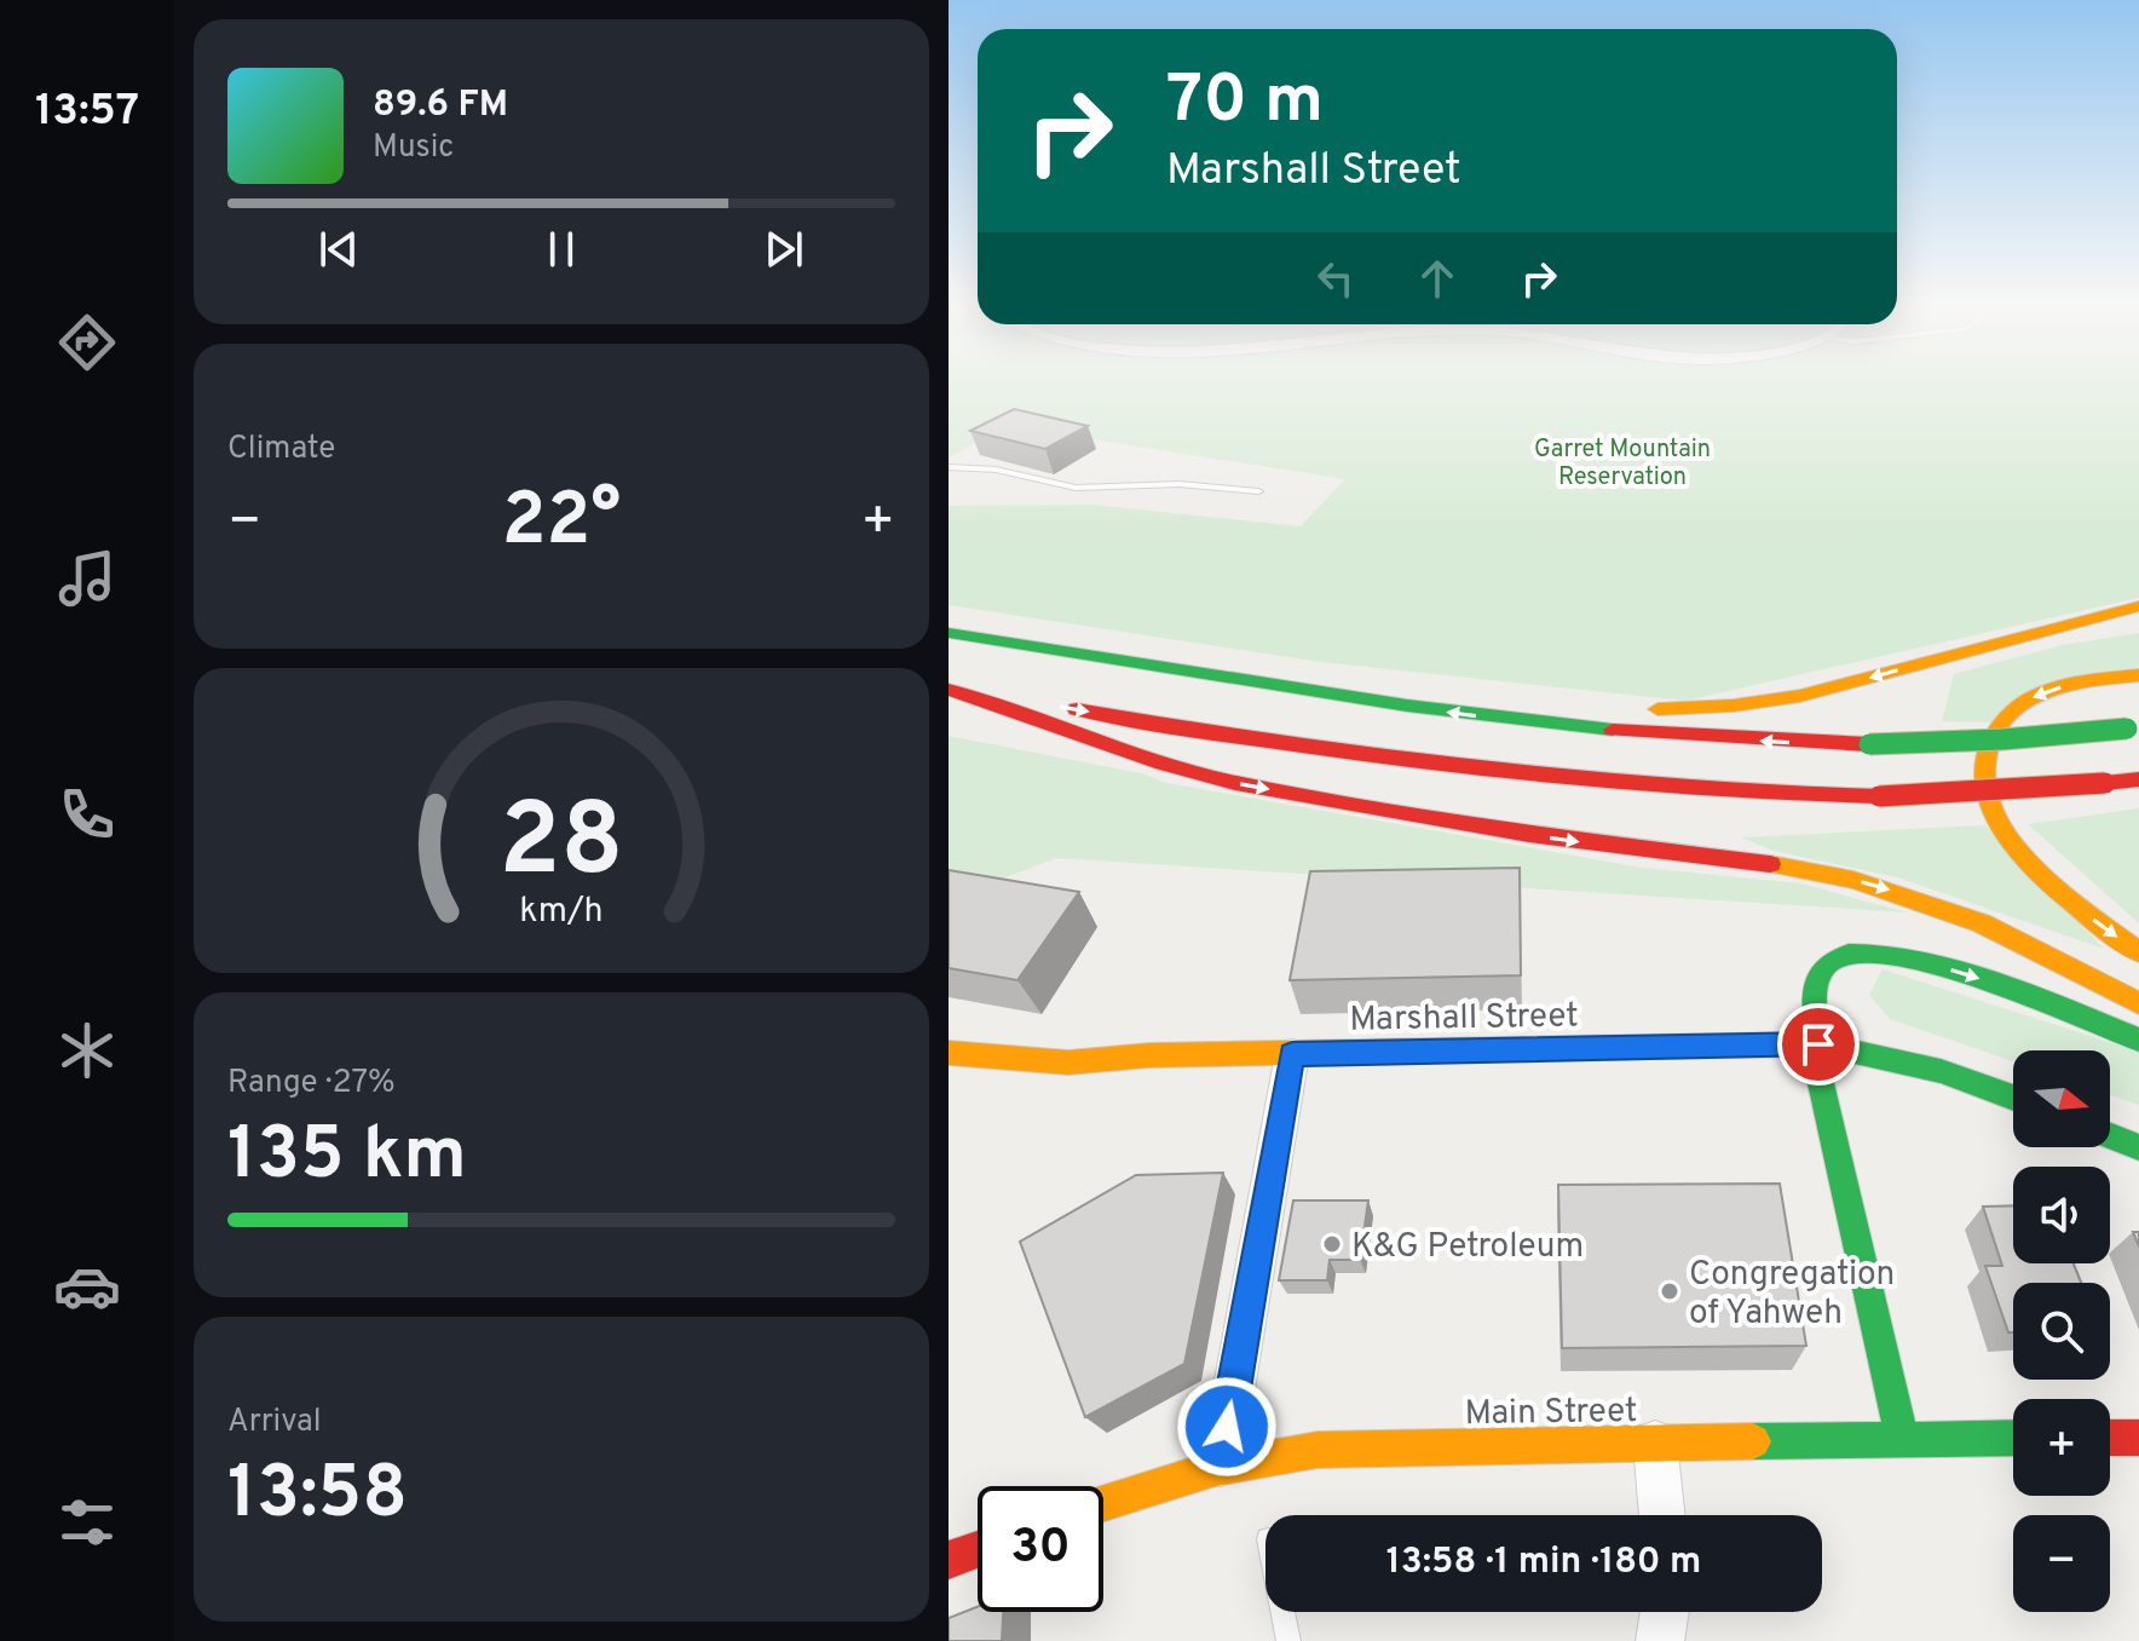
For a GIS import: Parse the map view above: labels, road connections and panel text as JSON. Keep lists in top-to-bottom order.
{
  "streets": {
    "main road": ["Marshall Street", "Main Street"]
  },
  "parks": ["Garret Mountain Reservation"],
  "places": ["K&G Petroleum", "Congregation of Yahweh"],
  "north": "right",
  "page": {
    "tabs": "13:57",
    "turn": ["70 m", "Marshall Street"],
    "song": ["89.6 FM", "Music"],
    "tile": [
      "Climate",
      ["Range · 27%", "135 km"],
      ["Arrival", "13:58"]
    ],
    "heat": ["−", "22°", "+"],
    "map_buttons": ["+", "−"],
    "limit": "30",
    "trip": "13:58 · 1 min · 180 m",
    "gauge": ["28", "km/h"]
  }
}
